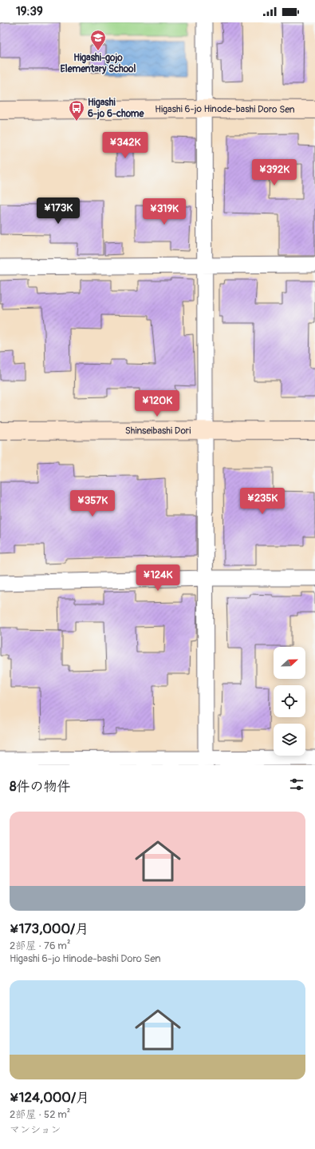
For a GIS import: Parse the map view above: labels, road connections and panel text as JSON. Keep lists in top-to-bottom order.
{
  "streets": {
    "street": ["Higashi 6-jo Hinode-bashi Doro Sen", "Shinseibashi Dori"]
  },
  "places": {
    "school or university": ["Higashi-gojo Elementary School"],
    "bus stop": ["Higashi 6-jo 6-chome"]
  },
  "north": "right",
  "page": {
    "status": "19:39",
    "price": [
      "¥342K",
      "¥392K",
      "¥173K",
      "¥319K",
      "¥120K",
      "¥235K",
      "¥357K",
      "¥124K"
    ],
    "heading": "8件の物件",
    "list": [
      {
        "name": "¥173,000/月",
        "note": "2部屋 · 76 m² · Higashi 6-jo Hinode-bashi Doro Sen"
      },
      {
        "name": "¥124,000/月",
        "note": "2部屋 · 52 m² · マンション"
      }
    ]
  }
}
